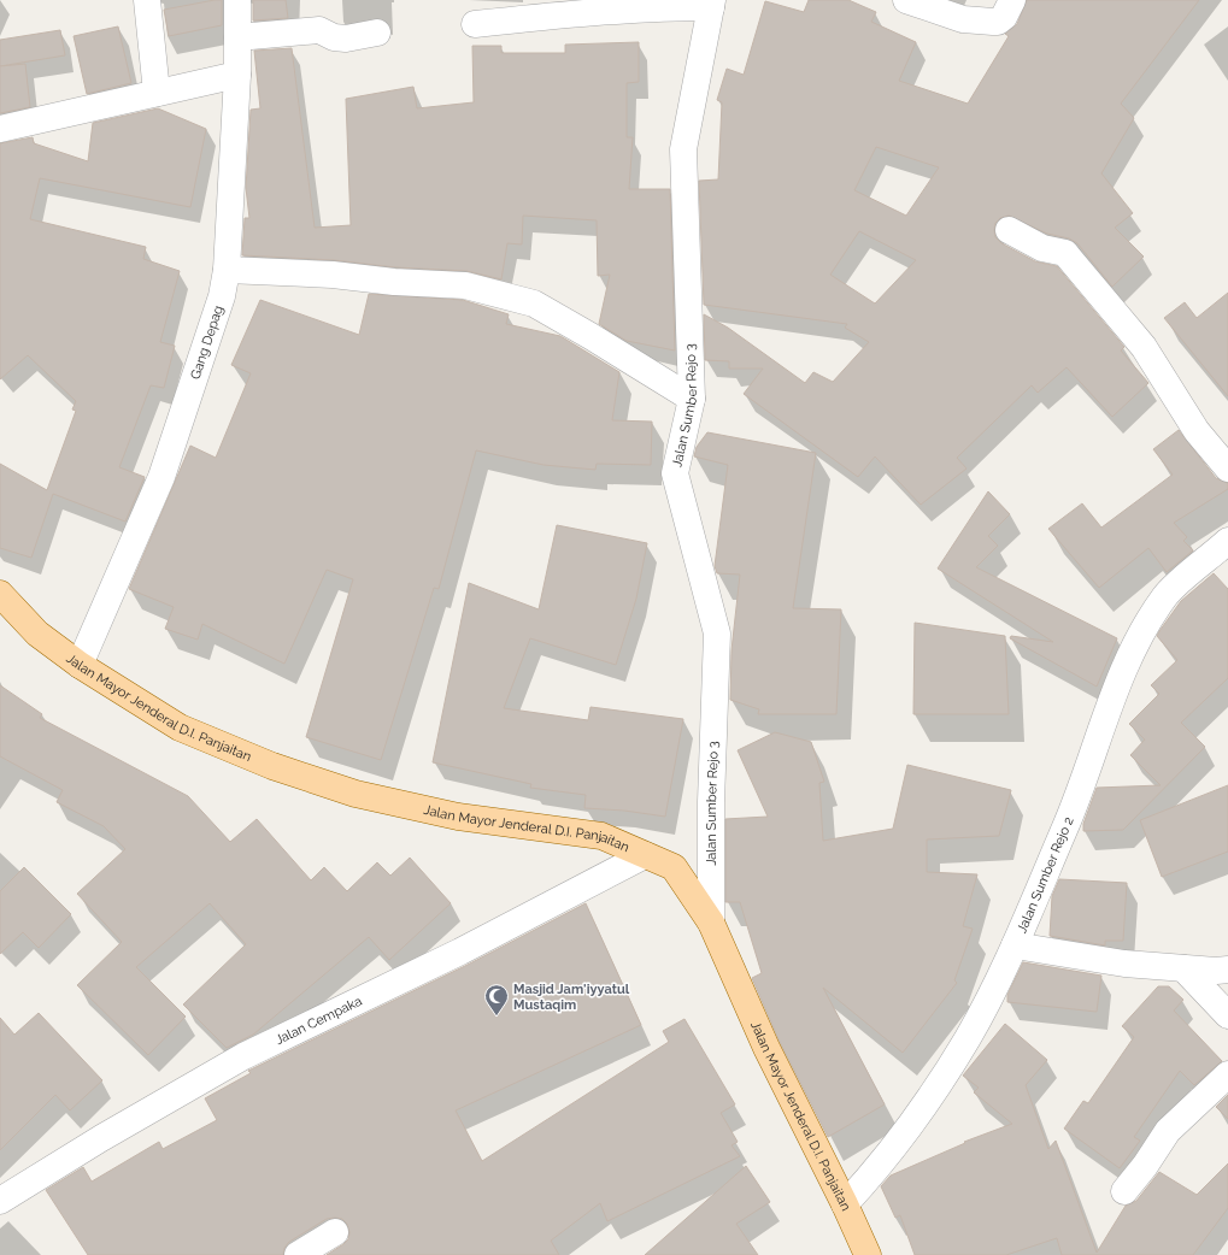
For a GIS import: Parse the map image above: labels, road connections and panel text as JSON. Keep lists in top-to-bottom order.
{
  "streets": {
    "main road": ["Jalan Mayor Jenderal D.I. Panjaitan"],
    "street": [
      "Gang Depag",
      "Jalan Sumber Rejo 3",
      "Jalan Sumber Rejo 2",
      "Jalan Cempaka"
    ]
  },
  "crossings": [
    ["Gang Depag", "Jalan Mayor Jenderal D.I. Panjaitan"],
    ["Jalan Sumber Rejo 3", "Jalan Mayor Jenderal D.I. Panjaitan"],
    ["Jalan Mayor Jenderal D.I. Panjaitan", "Jalan Sumber Rejo 2"],
    ["Jalan Mayor Jenderal D.I. Panjaitan", "Jalan Cempaka"]
  ],
  "places": {
    "mosque": ["Masjid Jam'iyyatul Mustaqim"]
  }
}
